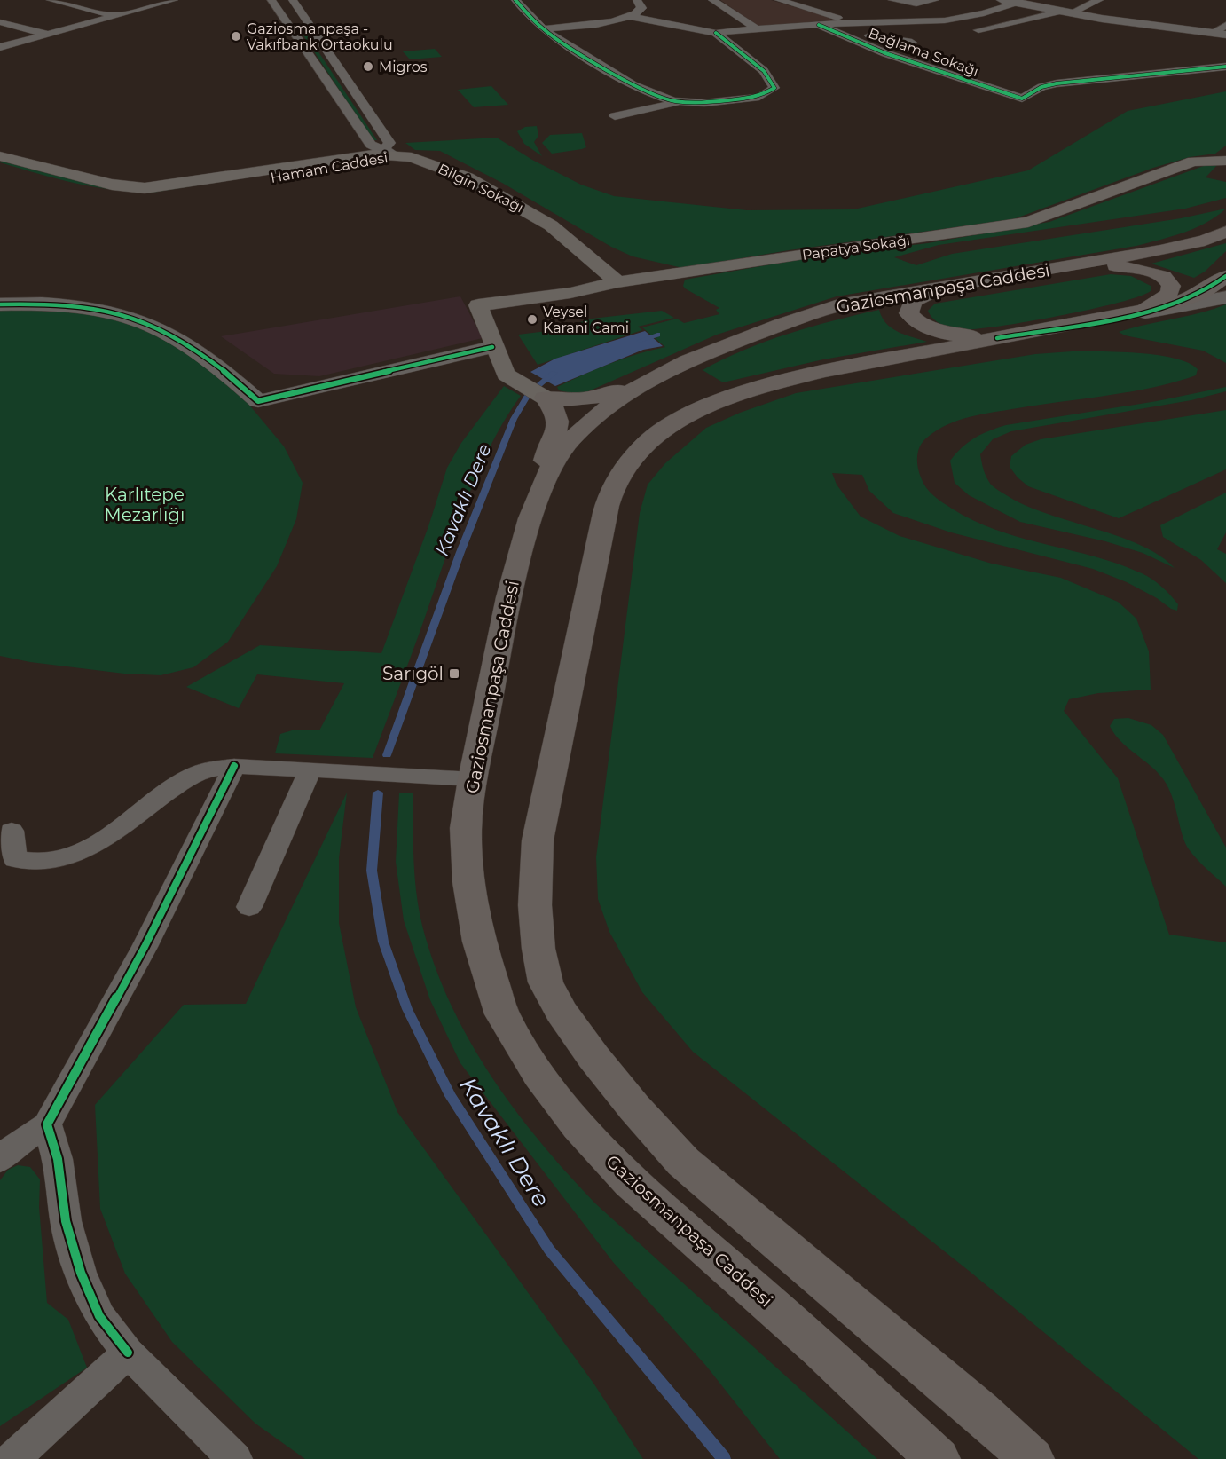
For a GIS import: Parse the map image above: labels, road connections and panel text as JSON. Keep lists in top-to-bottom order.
{
  "streets": {
    "main road": [
      "Hamam Caddesi",
      "Bilgin Sokağı",
      "Papatya Sokağı",
      "Gaziosmanpaşa Caddesi"
    ],
    "street": ["Bağlama Sokağı"]
  },
  "crossings": [
    ["Hamam Caddesi", "Bilgin Sokağı"],
    ["Bilgin Sokağı", "Papatya Sokağı"]
  ],
  "water": ["Kavaklı Dere"],
  "parks": ["Karlıtepe Mezarlığı"],
  "places": {
    "other": ["Gaziosmanpaşa - Vakıfbank Ortaokulu", "Migros", "Veysel Karani Cami"],
    "transit": ["Sarıgöl"]
  }
}
